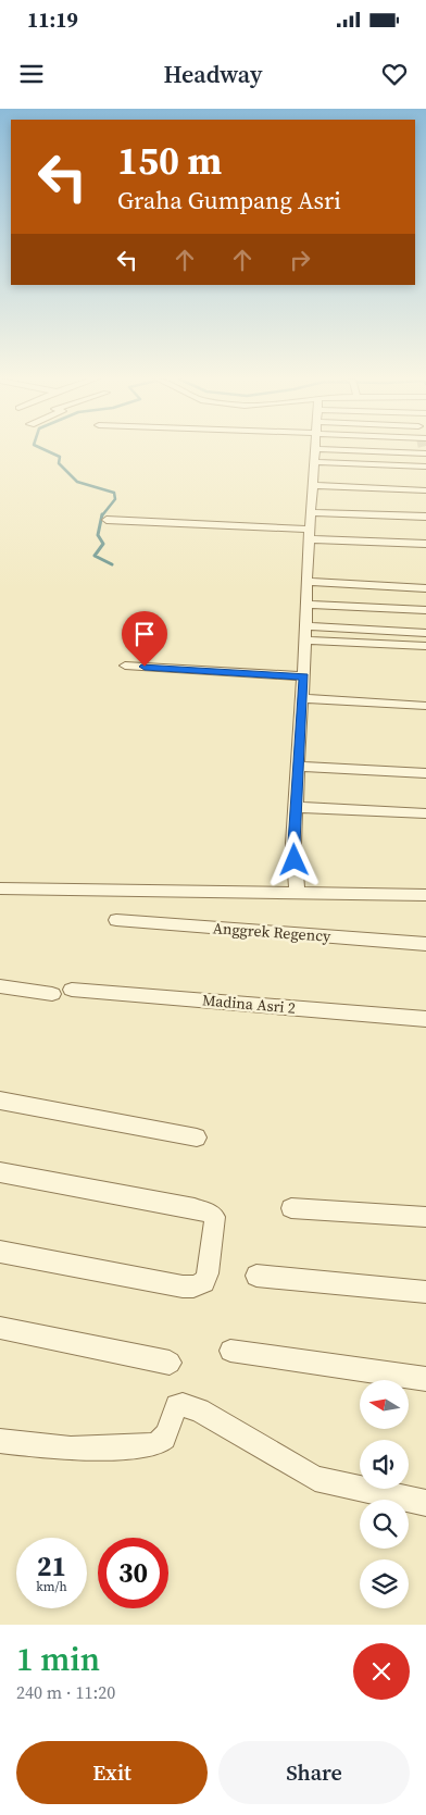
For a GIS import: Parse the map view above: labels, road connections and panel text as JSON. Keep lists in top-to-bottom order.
{
  "streets": {
    "street": ["Anggrek Regency", "Madina Asri 2"]
  },
  "north": "left",
  "page": {
    "status": "11:19",
    "header": "Headway",
    "turn": ["150 m", "Graha Gumpang Asri"],
    "speed": "21 km/h",
    "limit": "30",
    "heading": ["1 min", "240 m · 11:20"],
    "buttons": ["Exit", "Share"]
  }
}
